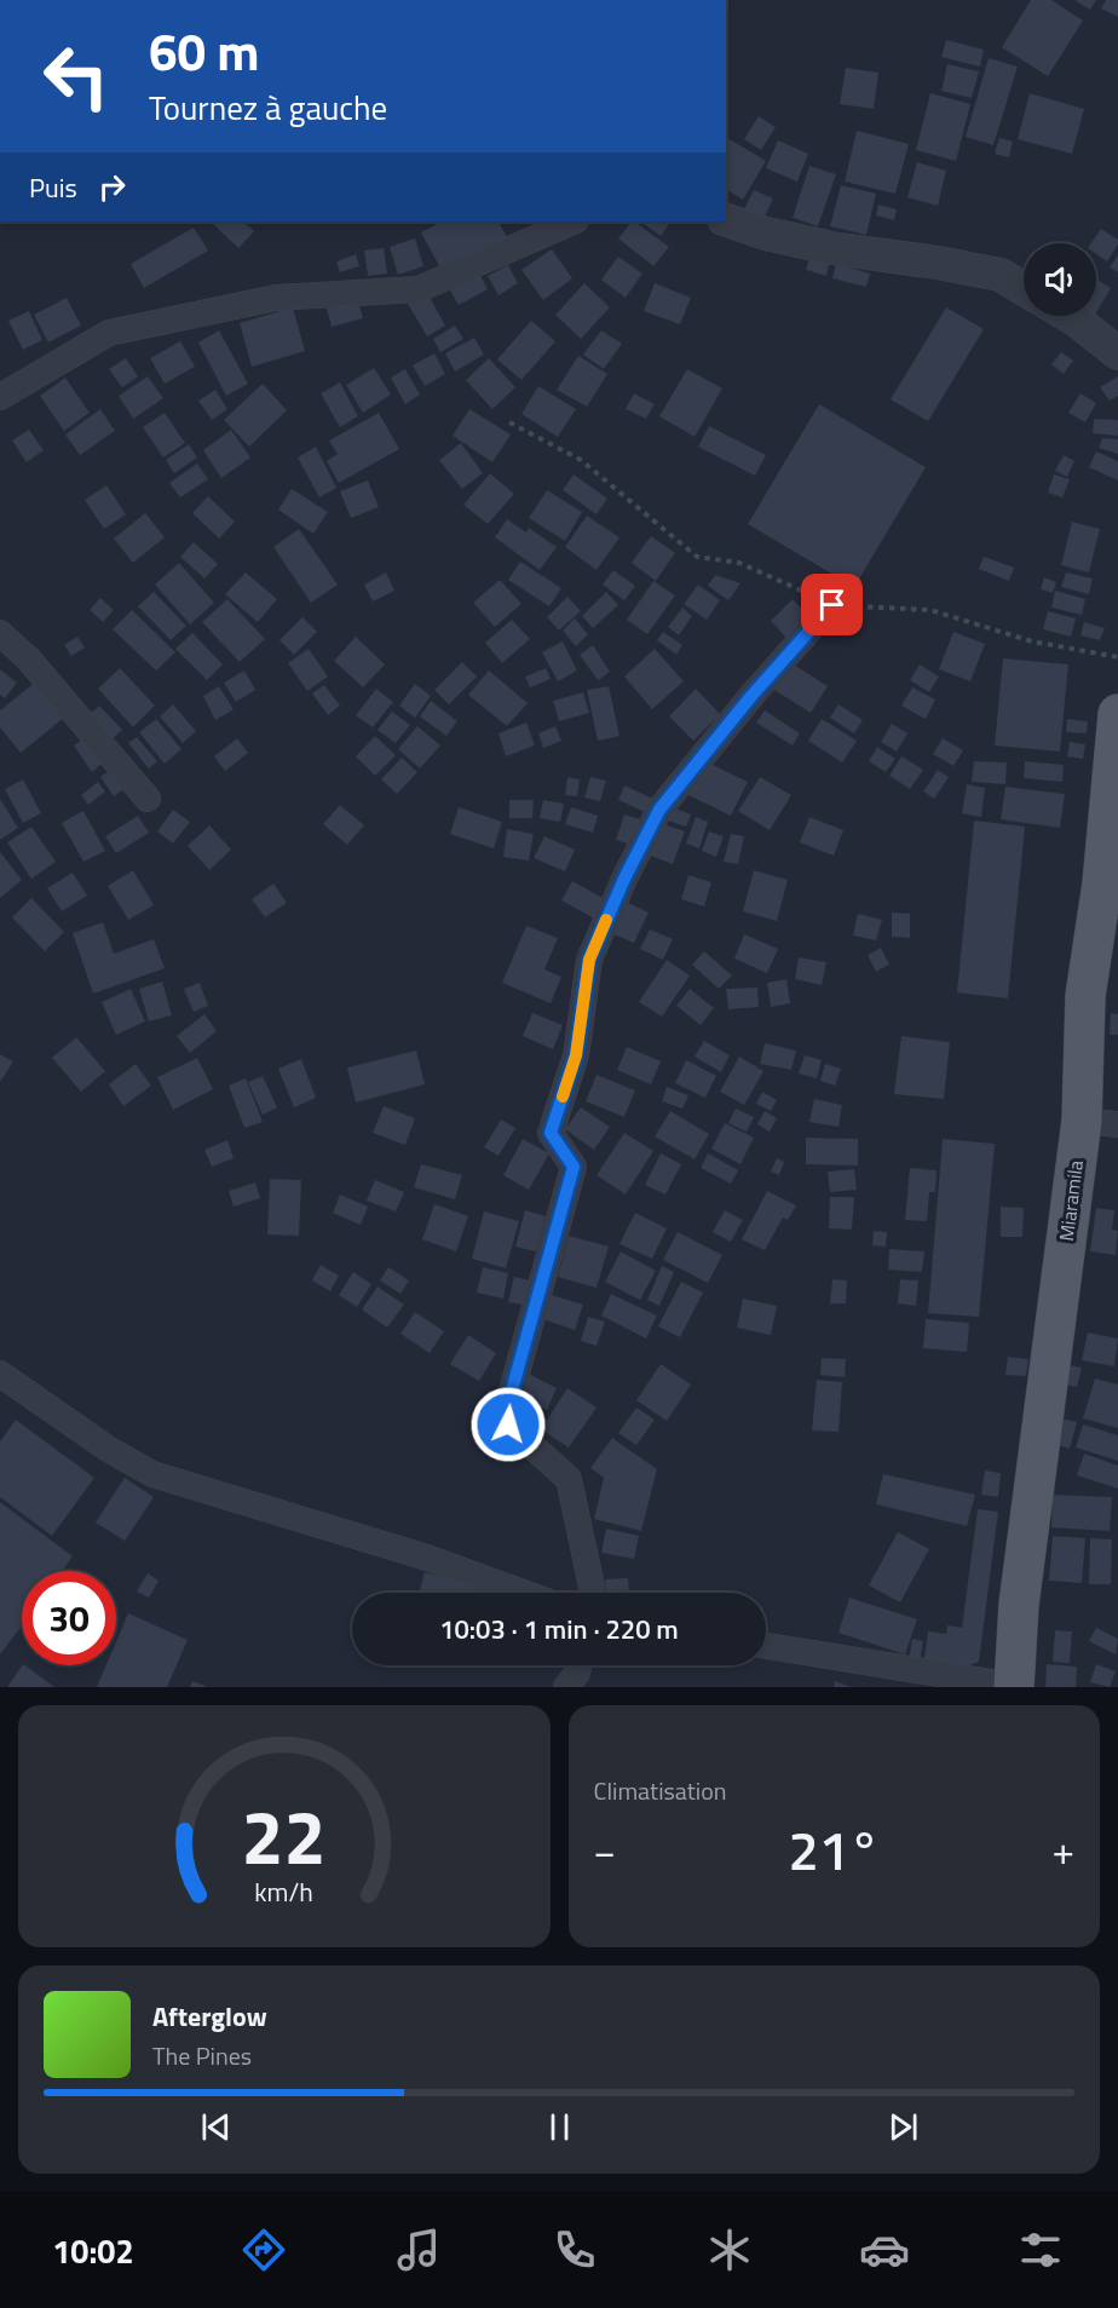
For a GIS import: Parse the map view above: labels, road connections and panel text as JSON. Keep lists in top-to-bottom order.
{
  "streets": {
    "main road": ["Miaramila"]
  },
  "page": {
    "turn": ["60 m", "Tournez à gauche"],
    "then": "Puis",
    "limit": "30",
    "trip": "10:03 · 1 min · 220 m",
    "tile": "Climatisation",
    "heat": ["−", "21°", "+"],
    "song": ["Afterglow", "The Pines"],
    "tabs": "10:02",
    "gauge": ["22", "km/h"]
  }
}
